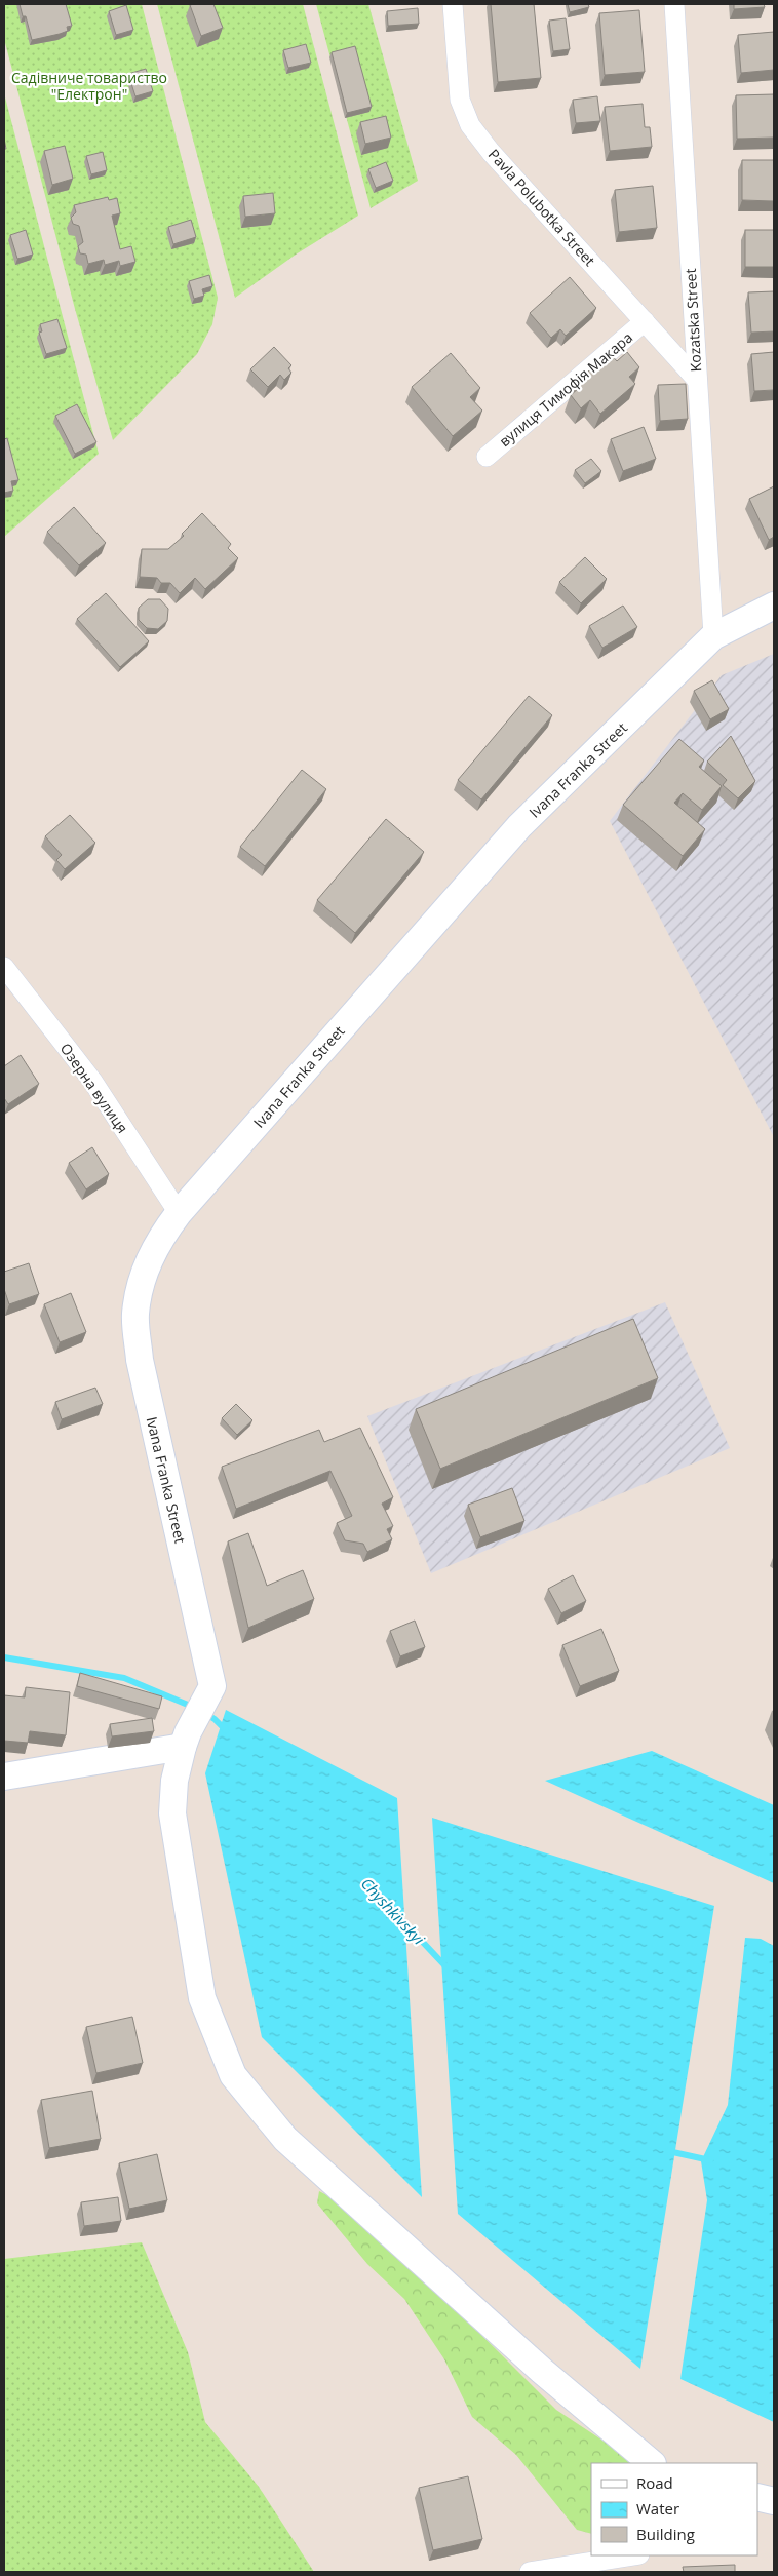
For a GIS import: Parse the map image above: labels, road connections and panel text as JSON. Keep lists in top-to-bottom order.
{
  "streets": {
    "street": [
      "Pavla Polubotka Street",
      "Kozatska Street",
      "вулиця Тимофія Макара",
      "Ivana Franka Street",
      "Озерна вулиця"
    ]
  },
  "crossings": [
    ["Pavla Polubotka Street", "Kozatska Street"],
    ["Pavla Polubotka Street", "вулиця Тимофія Макара"],
    ["Kozatska Street", "Ivana Franka Street"],
    ["Ivana Franka Street", "Озерна вулиця"]
  ],
  "water": ["Chyshkivskyi"],
  "parks": ["Садівниче товариство \"Електрон\""],
  "legend": ["Road", "Water", "Building"]
}
